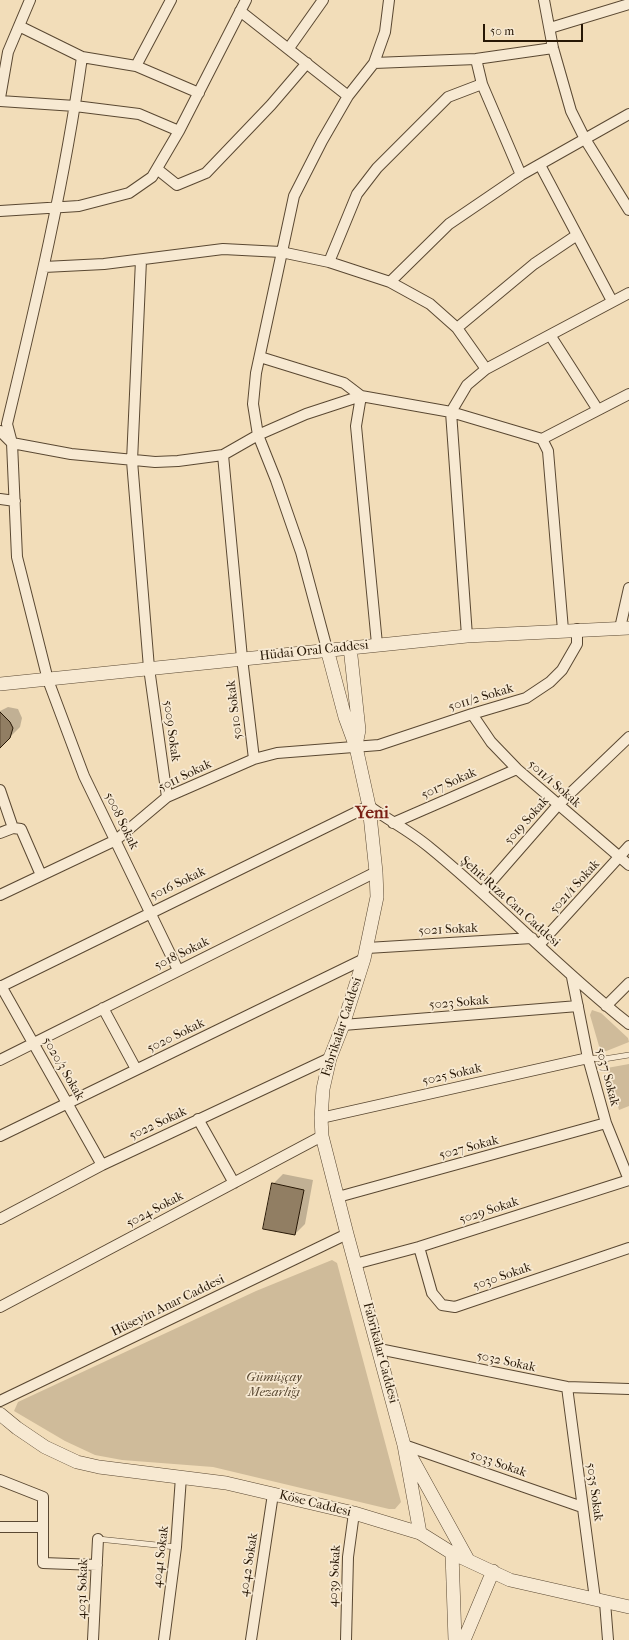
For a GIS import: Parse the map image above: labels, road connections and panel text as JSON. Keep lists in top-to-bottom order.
{
  "streets": {
    "street": [
      "Hüdai Oral Caddesi",
      "5011/2 Sokak",
      "5010 Sokak",
      "5009 Sokak",
      "5011 Sokak",
      "5017 Sokak",
      "5011/1 Sokak",
      "5008 Sokak",
      "5019 Sokak",
      "5016 Sokak",
      "5021/1 Sokak",
      "Şehit Rıza Can Caddesi",
      "5021 Sokak",
      "5018 Sokak",
      "5023 Sokak",
      "Fabrikalar Caddesi",
      "5020 Sokak",
      "5020/3 Sokak",
      "5025 Sokak",
      "5037 Sokak",
      "5022 Sokak",
      "5027 Sokak",
      "5024 Sokak",
      "5029 Sokak",
      "5030 Sokak",
      "Hüseyin Anar Caddesi",
      "5032 Sokak",
      "5033 Sokak",
      "5035 Sokak",
      "Köse Caddesi",
      "4041 Sokak",
      "4042 Sokak",
      "4039 Sokak",
      "4031 Sokak"
    ]
  },
  "crossings": [
    ["Hüdai Oral Caddesi", "5011/2 Sokak"],
    ["Hüdai Oral Caddesi", "5010 Sokak"],
    ["Hüdai Oral Caddesi", "5009 Sokak"],
    ["Hüdai Oral Caddesi", "5008 Sokak"],
    ["Hüdai Oral Caddesi", "Fabrikalar Caddesi"],
    ["5011/2 Sokak", "5011 Sokak"],
    ["5011/2 Sokak", "5011/1 Sokak"],
    ["5011/2 Sokak", "Fabrikalar Caddesi"],
    ["5010 Sokak", "5011 Sokak"],
    ["5009 Sokak", "5011 Sokak"],
    ["5011 Sokak", "5008 Sokak"],
    ["5011 Sokak", "Fabrikalar Caddesi"],
    ["5017 Sokak", "5011/1 Sokak"],
    ["5017 Sokak", "Şehit Rıza Can Caddesi"],
    ["5011/1 Sokak", "5019 Sokak"],
    ["5011/1 Sokak", "5021/1 Sokak"],
    ["5008 Sokak", "5016 Sokak"],
    ["5008 Sokak", "5018 Sokak"],
    ["5019 Sokak", "Şehit Rıza Can Caddesi"],
    ["5016 Sokak", "Şehit Rıza Can Caddesi"],
    ["5016 Sokak", "Fabrikalar Caddesi"],
    ["5016 Sokak", "5020/3 Sokak"],
    ["5021/1 Sokak", "Şehit Rıza Can Caddesi"],
    ["5021/1 Sokak", "5021 Sokak"],
    ["Şehit Rıza Can Caddesi", "5021 Sokak"],
    ["Şehit Rıza Can Caddesi", "Fabrikalar Caddesi"],
    ["Şehit Rıza Can Caddesi", "5037 Sokak"],
    ["5021 Sokak", "Fabrikalar Caddesi"],
    ["5021 Sokak", "5020 Sokak"],
    ["5018 Sokak", "Fabrikalar Caddesi"],
    ["5018 Sokak", "5020/3 Sokak"],
    ["5023 Sokak", "Fabrikalar Caddesi"],
    ["5023 Sokak", "5037 Sokak"],
    ["Fabrikalar Caddesi", "5020 Sokak"],
    ["Fabrikalar Caddesi", "5025 Sokak"],
    ["Fabrikalar Caddesi", "5022 Sokak"],
    ["Fabrikalar Caddesi", "5027 Sokak"],
    ["Fabrikalar Caddesi", "5024 Sokak"],
    ["Fabrikalar Caddesi", "5029 Sokak"],
    ["Fabrikalar Caddesi", "Hüseyin Anar Caddesi"],
    ["Fabrikalar Caddesi", "5032 Sokak"],
    ["Fabrikalar Caddesi", "5033 Sokak"],
    ["Fabrikalar Caddesi", "Köse Caddesi"],
    ["5020 Sokak", "5020/3 Sokak"],
    ["5020/3 Sokak", "5022 Sokak"],
    ["5025 Sokak", "5037 Sokak"],
    ["5037 Sokak", "5027 Sokak"],
    ["5037 Sokak", "5029 Sokak"],
    ["5029 Sokak", "5030 Sokak"],
    ["5032 Sokak", "5035 Sokak"],
    ["5033 Sokak", "5035 Sokak"],
    ["5035 Sokak", "Köse Caddesi"],
    ["Köse Caddesi", "4041 Sokak"],
    ["Köse Caddesi", "4042 Sokak"],
    ["Köse Caddesi", "4039 Sokak"]
  ],
  "districts": ["Yeni"],
  "parks": ["Gümüşçay Mezarlığı"],
  "scale_bar": "50 m"
}
